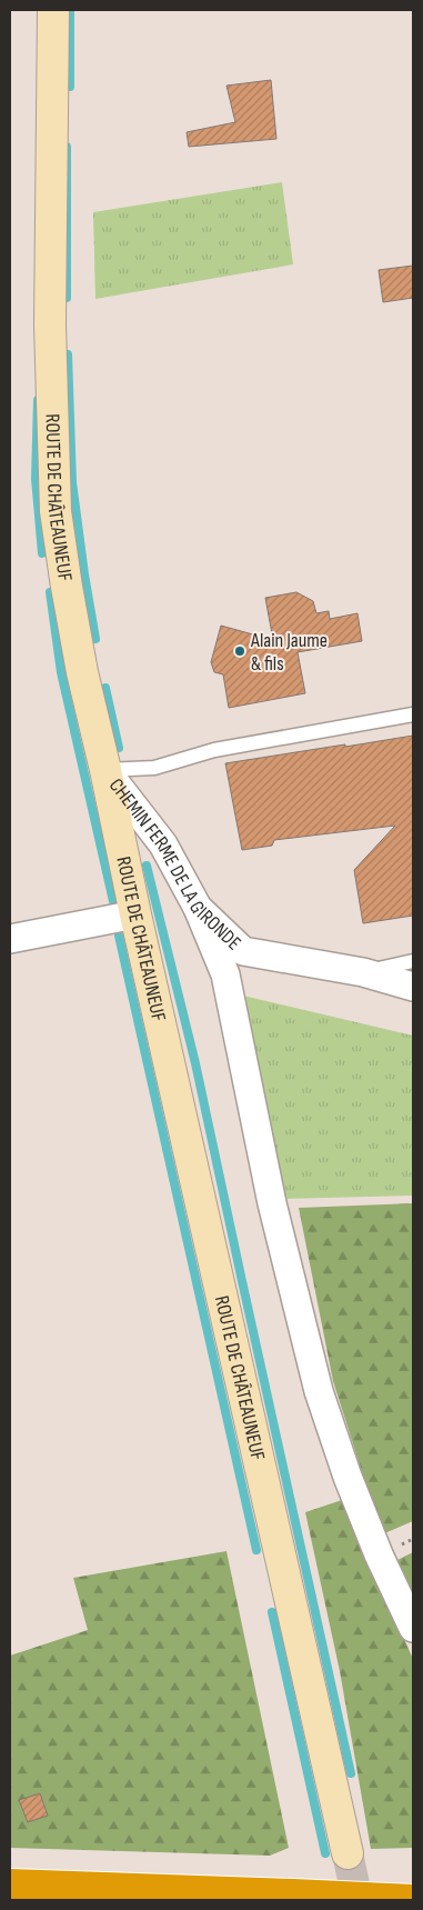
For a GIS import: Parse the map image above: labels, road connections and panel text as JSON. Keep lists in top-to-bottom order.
{
  "streets": {
    "main road": ["ROUTE DE CHÂTEAUNEUF"],
    "street": ["CHEMIN FERME DE LA GIRONDE"]
  },
  "crossings": [
    ["ROUTE DE CHÂTEAUNEUF", "CHEMIN FERME DE LA GIRONDE"]
  ],
  "places": ["Alain Jaume & fils"]
}
